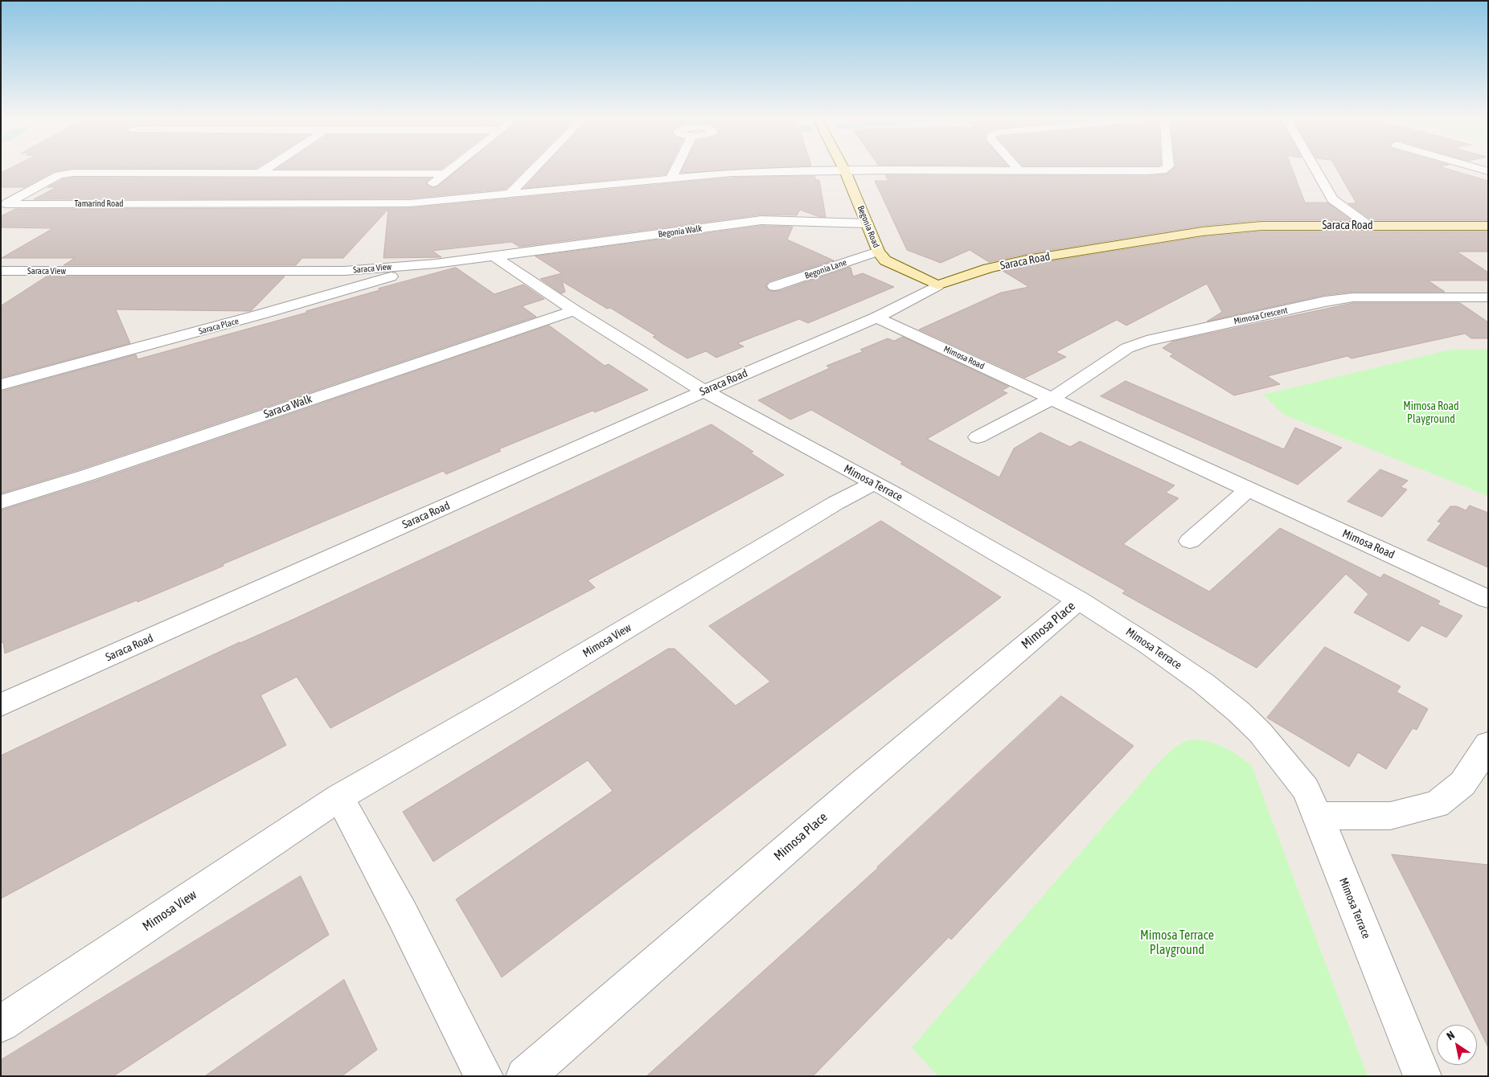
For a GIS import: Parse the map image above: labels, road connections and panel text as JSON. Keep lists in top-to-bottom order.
{
  "streets": {
    "street": [
      "Tamarind Road",
      "Saraca Road",
      "Begonia Road",
      "Begonia Walk",
      "Saraca View",
      "Begonia Lane",
      "Mimosa Crescent",
      "Saraca Place",
      "Mimosa Road",
      "Saraca Walk",
      "Mimosa Terrace",
      "Mimosa Place",
      "Mimosa View"
    ]
  },
  "crossings": [
    ["Saraca Road", "Begonia Road"],
    ["Saraca Road", "Mimosa Road"],
    ["Saraca Road", "Mimosa Terrace"],
    ["Begonia Road", "Begonia Walk"],
    ["Begonia Road", "Begonia Lane"],
    ["Begonia Walk", "Saraca View"],
    ["Saraca View", "Saraca Place"],
    ["Mimosa Crescent", "Mimosa Road"],
    ["Mimosa Terrace", "Mimosa Place"],
    ["Mimosa Terrace", "Mimosa View"]
  ],
  "parks": ["Mimosa Road Playground", "Mimosa Terrace Playground"],
  "north": "top left"
}
